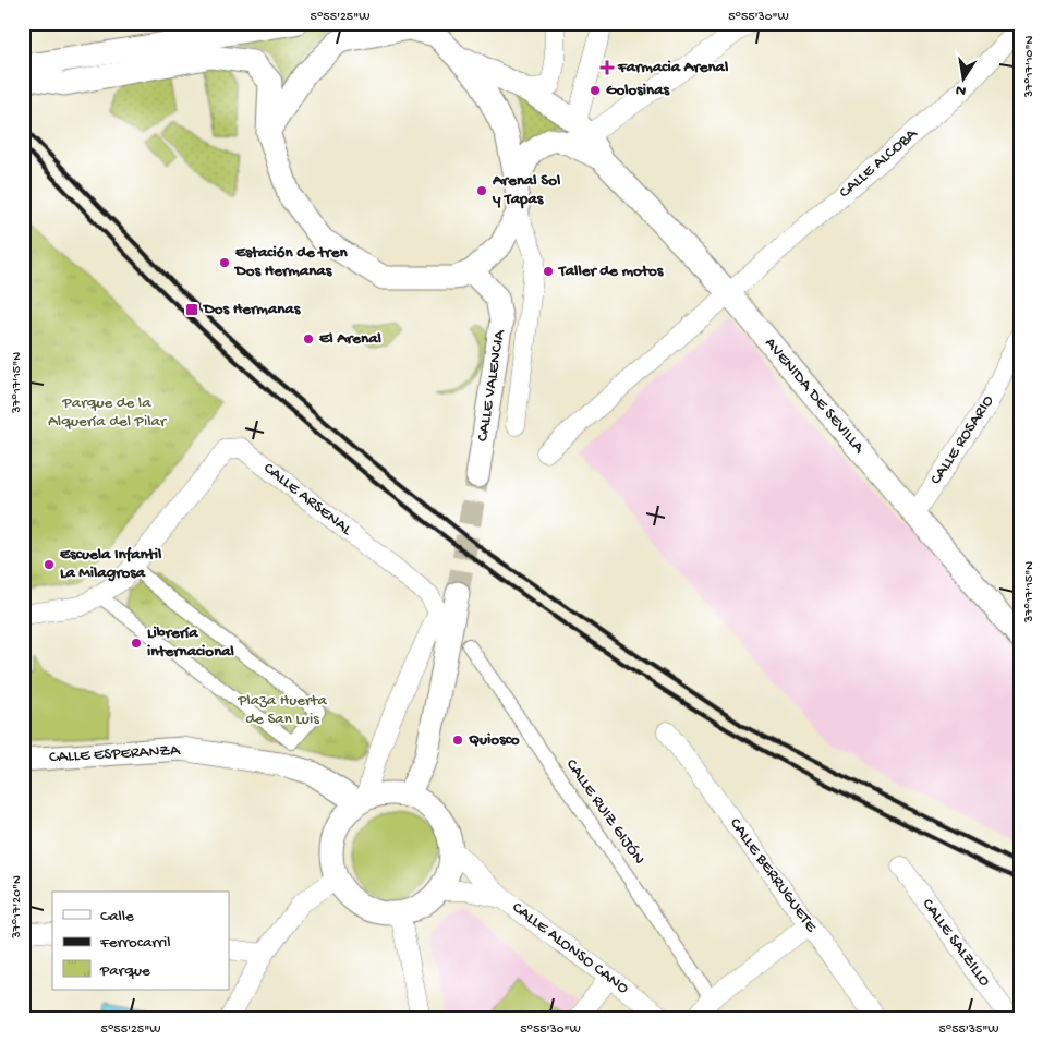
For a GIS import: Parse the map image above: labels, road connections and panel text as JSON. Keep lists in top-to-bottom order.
{
  "streets": {
    "street": [
      "CALLE ALCOBA",
      "CALLE VALENCIA",
      "AVENIDA DE SEVILLA",
      "CALLE ROSARIO",
      "CALLE ARSENAL",
      "CALLE ESPERANZA",
      "CALLE RUIZ GIJÓN",
      "CALLE BERRUGUETE",
      "CALLE SALZILLO",
      "CALLE ALONSO CANO"
    ]
  },
  "crossings": [
    ["CALLE ALCOBA", "AVENIDA DE SEVILLA"],
    ["AVENIDA DE SEVILLA", "CALLE ROSARIO"],
    ["CALLE ARSENAL", "CALLE ESPERANZA"],
    ["CALLE ARSENAL", "CALLE ALONSO CANO"],
    ["CALLE ESPERANZA", "CALLE ALONSO CANO"]
  ],
  "parks": ["Parque de la Alquería del Pilar", "Plaza Huerta de San Luis"],
  "places": {
    "health": ["Farmacia Arenal"],
    "other": [
      "Golosinas",
      "Arenal Sol y Tapas",
      "Estación de tren Dos Hermanas",
      "Taller de motos",
      "El Arenal",
      "Escuela Infantil La Milagrosa",
      "Librería internacional",
      "Quiosco"
    ],
    "transit": ["Dos Hermanas"]
  },
  "legend": ["Calle", "Ferrocarril", "Parque"],
  "north": "bottom",
  "coordinates": [
    "5°55'25\"W",
    "5°55'30\"W",
    "37°17'10\"N",
    "37°17'15\"N",
    "37°17'20\"N",
    "5°55'35\"W"
  ]
}
